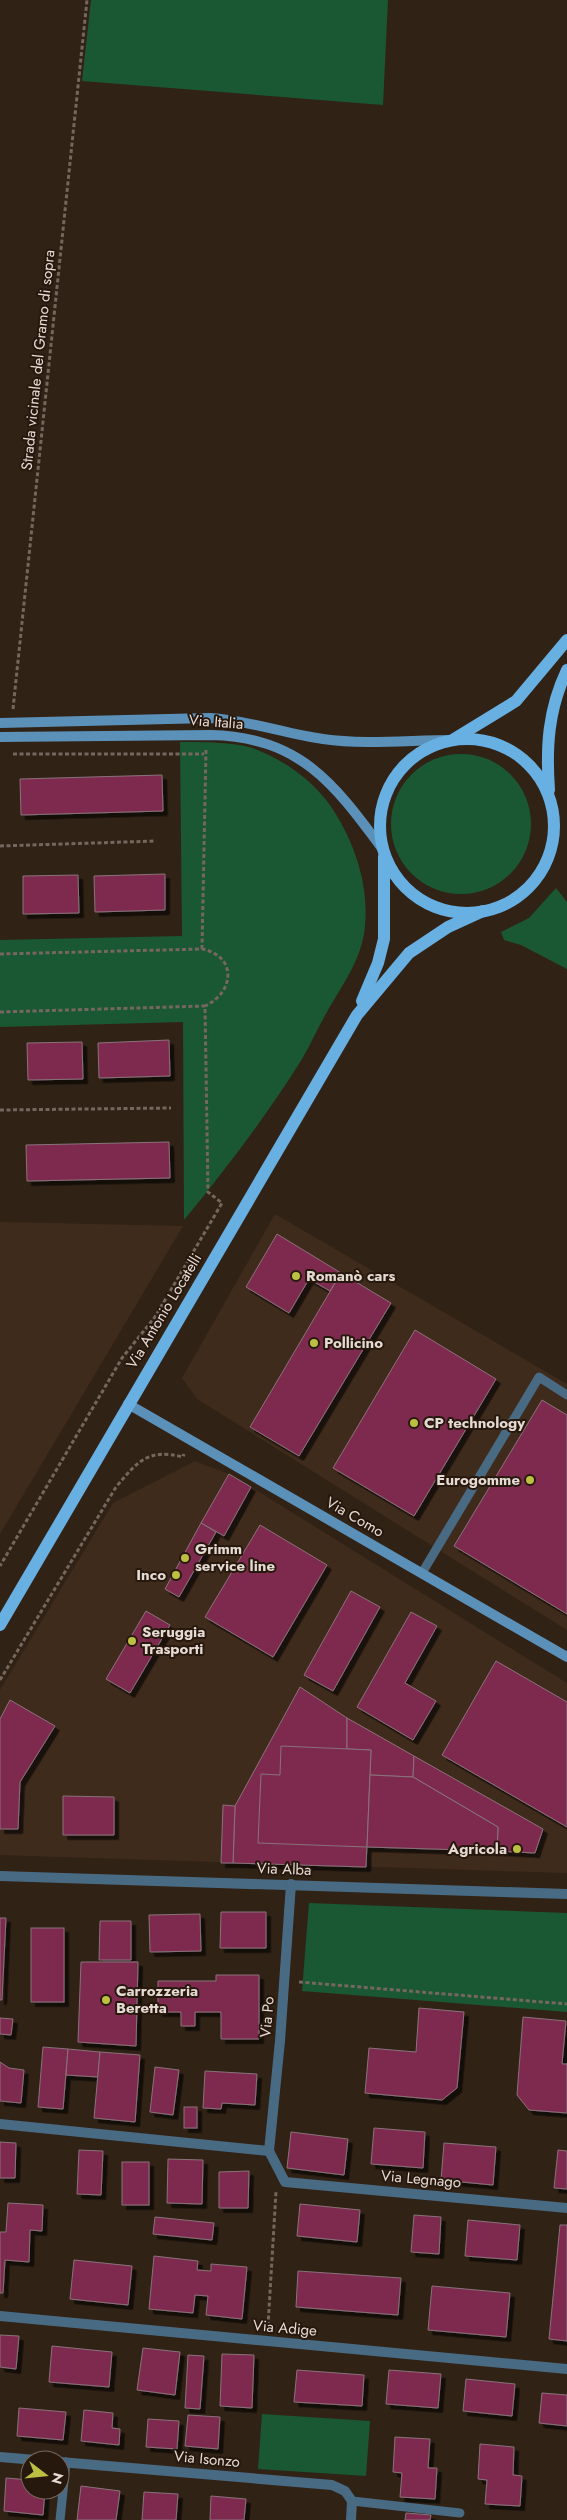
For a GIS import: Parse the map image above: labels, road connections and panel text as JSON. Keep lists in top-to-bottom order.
{
  "streets": {
    "main road": ["Via Antonio Locatelli"],
    "street": [
      "Via Italia",
      "Via Como",
      "Via Alba",
      "Via Po",
      "Via Legnago",
      "Via Adige",
      "Via Isonzo"
    ],
    "path": ["Strada vicinale del Gramo di sopra"]
  },
  "crossings": [
    ["Strada vicinale del Gramo di sopra", "Via Italia"],
    ["Via Italia", "Via Antonio Locatelli"],
    ["Via Antonio Locatelli", "Via Como"],
    ["Via Alba", "Via Po"],
    ["Via Po", "Via Legnago"]
  ],
  "places": [
    "Romanò cars",
    "Pollicino",
    "CP technology",
    "Eurogomme",
    "Grimm service line",
    "Inco",
    "Seruggia Trasporti",
    "Agricola",
    "Carrozzeria Beretta"
  ],
  "north": "right"
}
